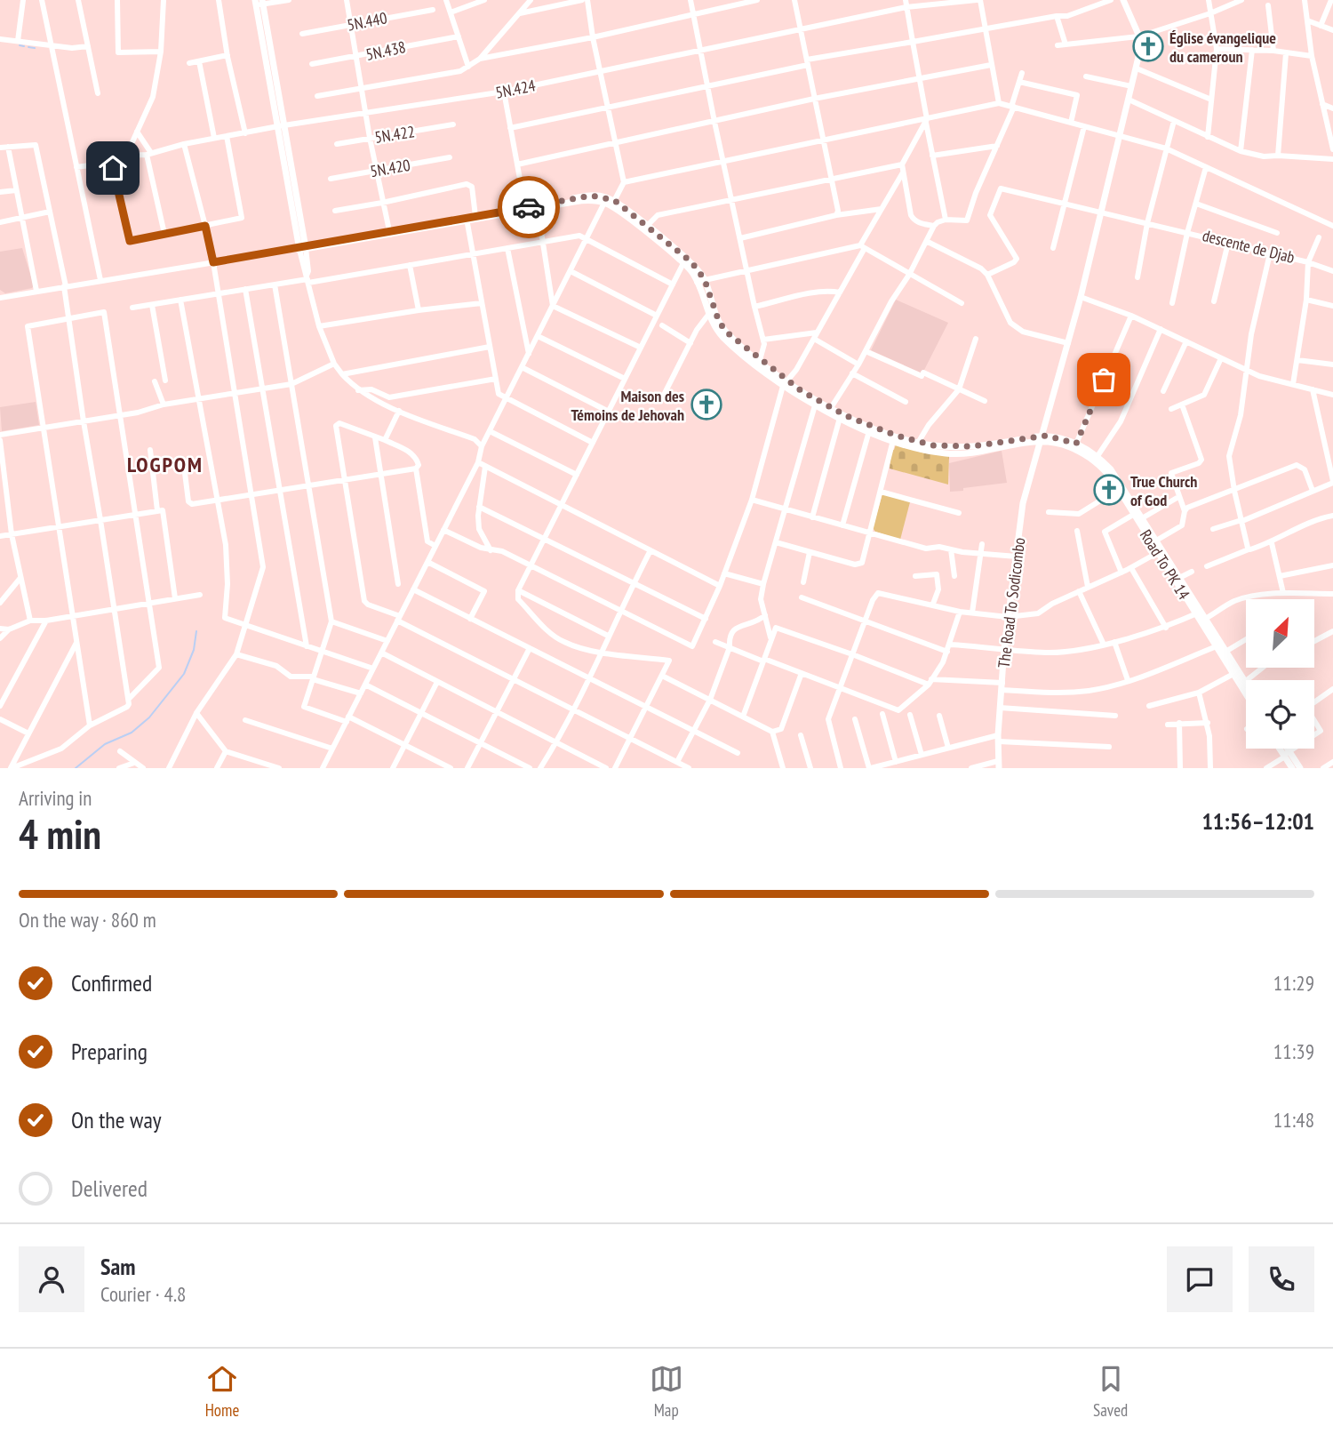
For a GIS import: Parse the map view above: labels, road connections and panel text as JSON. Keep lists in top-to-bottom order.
{
  "streets": {
    "main road": ["Road To PK 14", "The Road To Sodicombo"],
    "street": [
      "5N.440",
      "5N.438",
      "5N.424",
      "5N.422",
      "5N.420",
      "descente de Djab"
    ]
  },
  "districts": ["LOGPOM"],
  "places": {
    "church": ["Église évangelique du cameroun", "Maison des Témoins de Jehovah", "True Church of God"]
  },
  "north": "top right",
  "page": {
    "heading": ["4 min", "Arriving in", "11:56–12:01"],
    "panel": ["Sam", "Courier · 4.8"],
    "bar": "On the way · 860 m",
    "list": [
      ["Confirmed", "11:29"],
      ["Preparing", "11:39"],
      ["On the way", "11:48"],
      "Delivered"
    ],
    "tabs": ["Home", "Map", "Saved"]
  }
}
